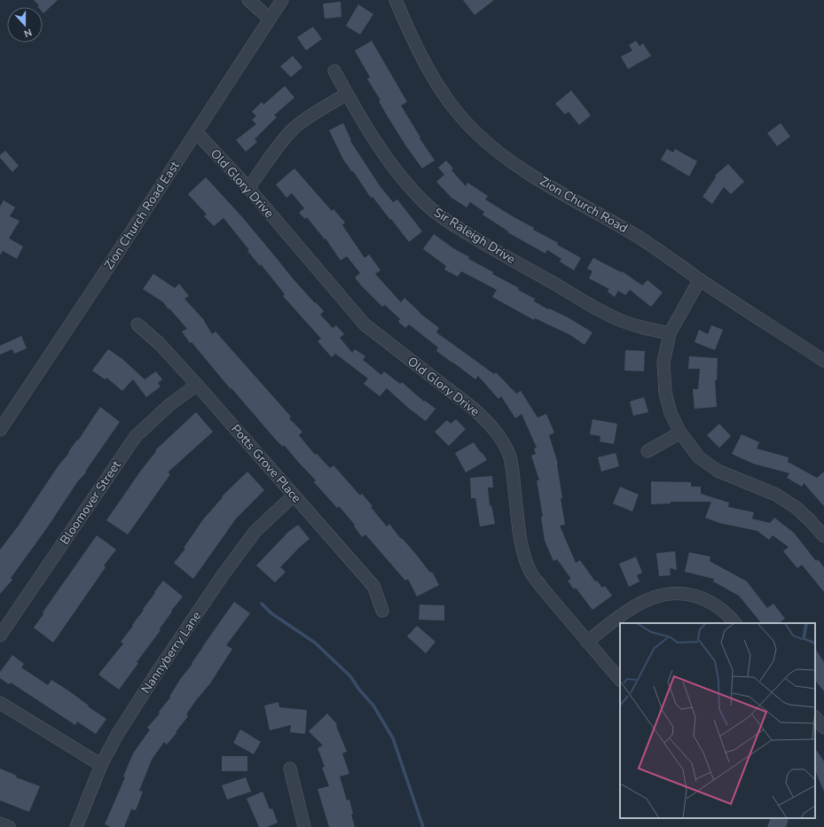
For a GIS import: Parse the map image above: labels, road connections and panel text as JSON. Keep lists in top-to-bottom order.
{
  "streets": {
    "street": [
      "Old Glory Drive",
      "Zion Church Road",
      "Zion Church Road East",
      "Sir Raleigh Drive",
      "Potts Grove Place",
      "Bloomover Street",
      "Nannyberry Lane"
    ]
  },
  "crossings": [
    ["Old Glory Drive", "Zion Church Road East"],
    ["Potts Grove Place", "Bloomover Street"],
    ["Potts Grove Place", "Nannyberry Lane"]
  ],
  "north": "bottom"
}
